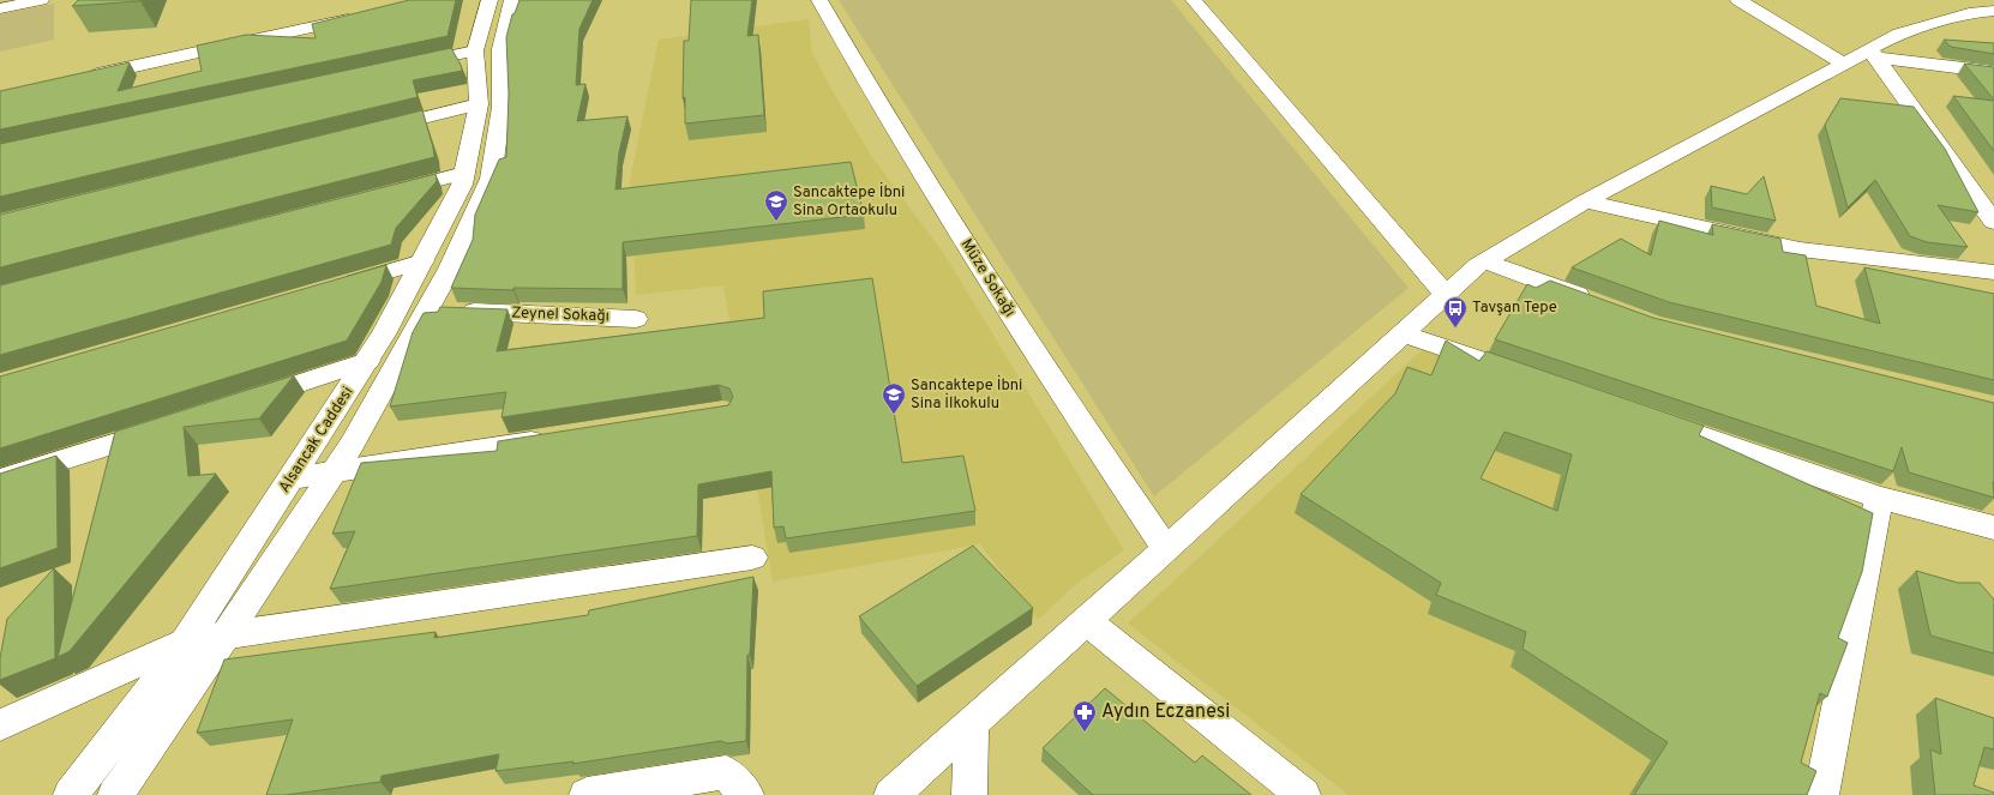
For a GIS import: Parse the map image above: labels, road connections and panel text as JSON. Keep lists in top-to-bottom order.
{
  "streets": {
    "street": ["Müze Sokağı", "Zeynel Sokağı", "Alsancak Caddesi"]
  },
  "crossings": [
    ["Zeynel Sokağı", "Alsancak Caddesi"]
  ],
  "places": {
    "school or university": ["Sancaktepe İbni Sina Ortaokulu", "Sancaktepe İbni Sina İlkokulu"],
    "bus stop": ["Tavşan Tepe"],
    "pharmacy": ["Aydın Eczanesi"]
  }
}
